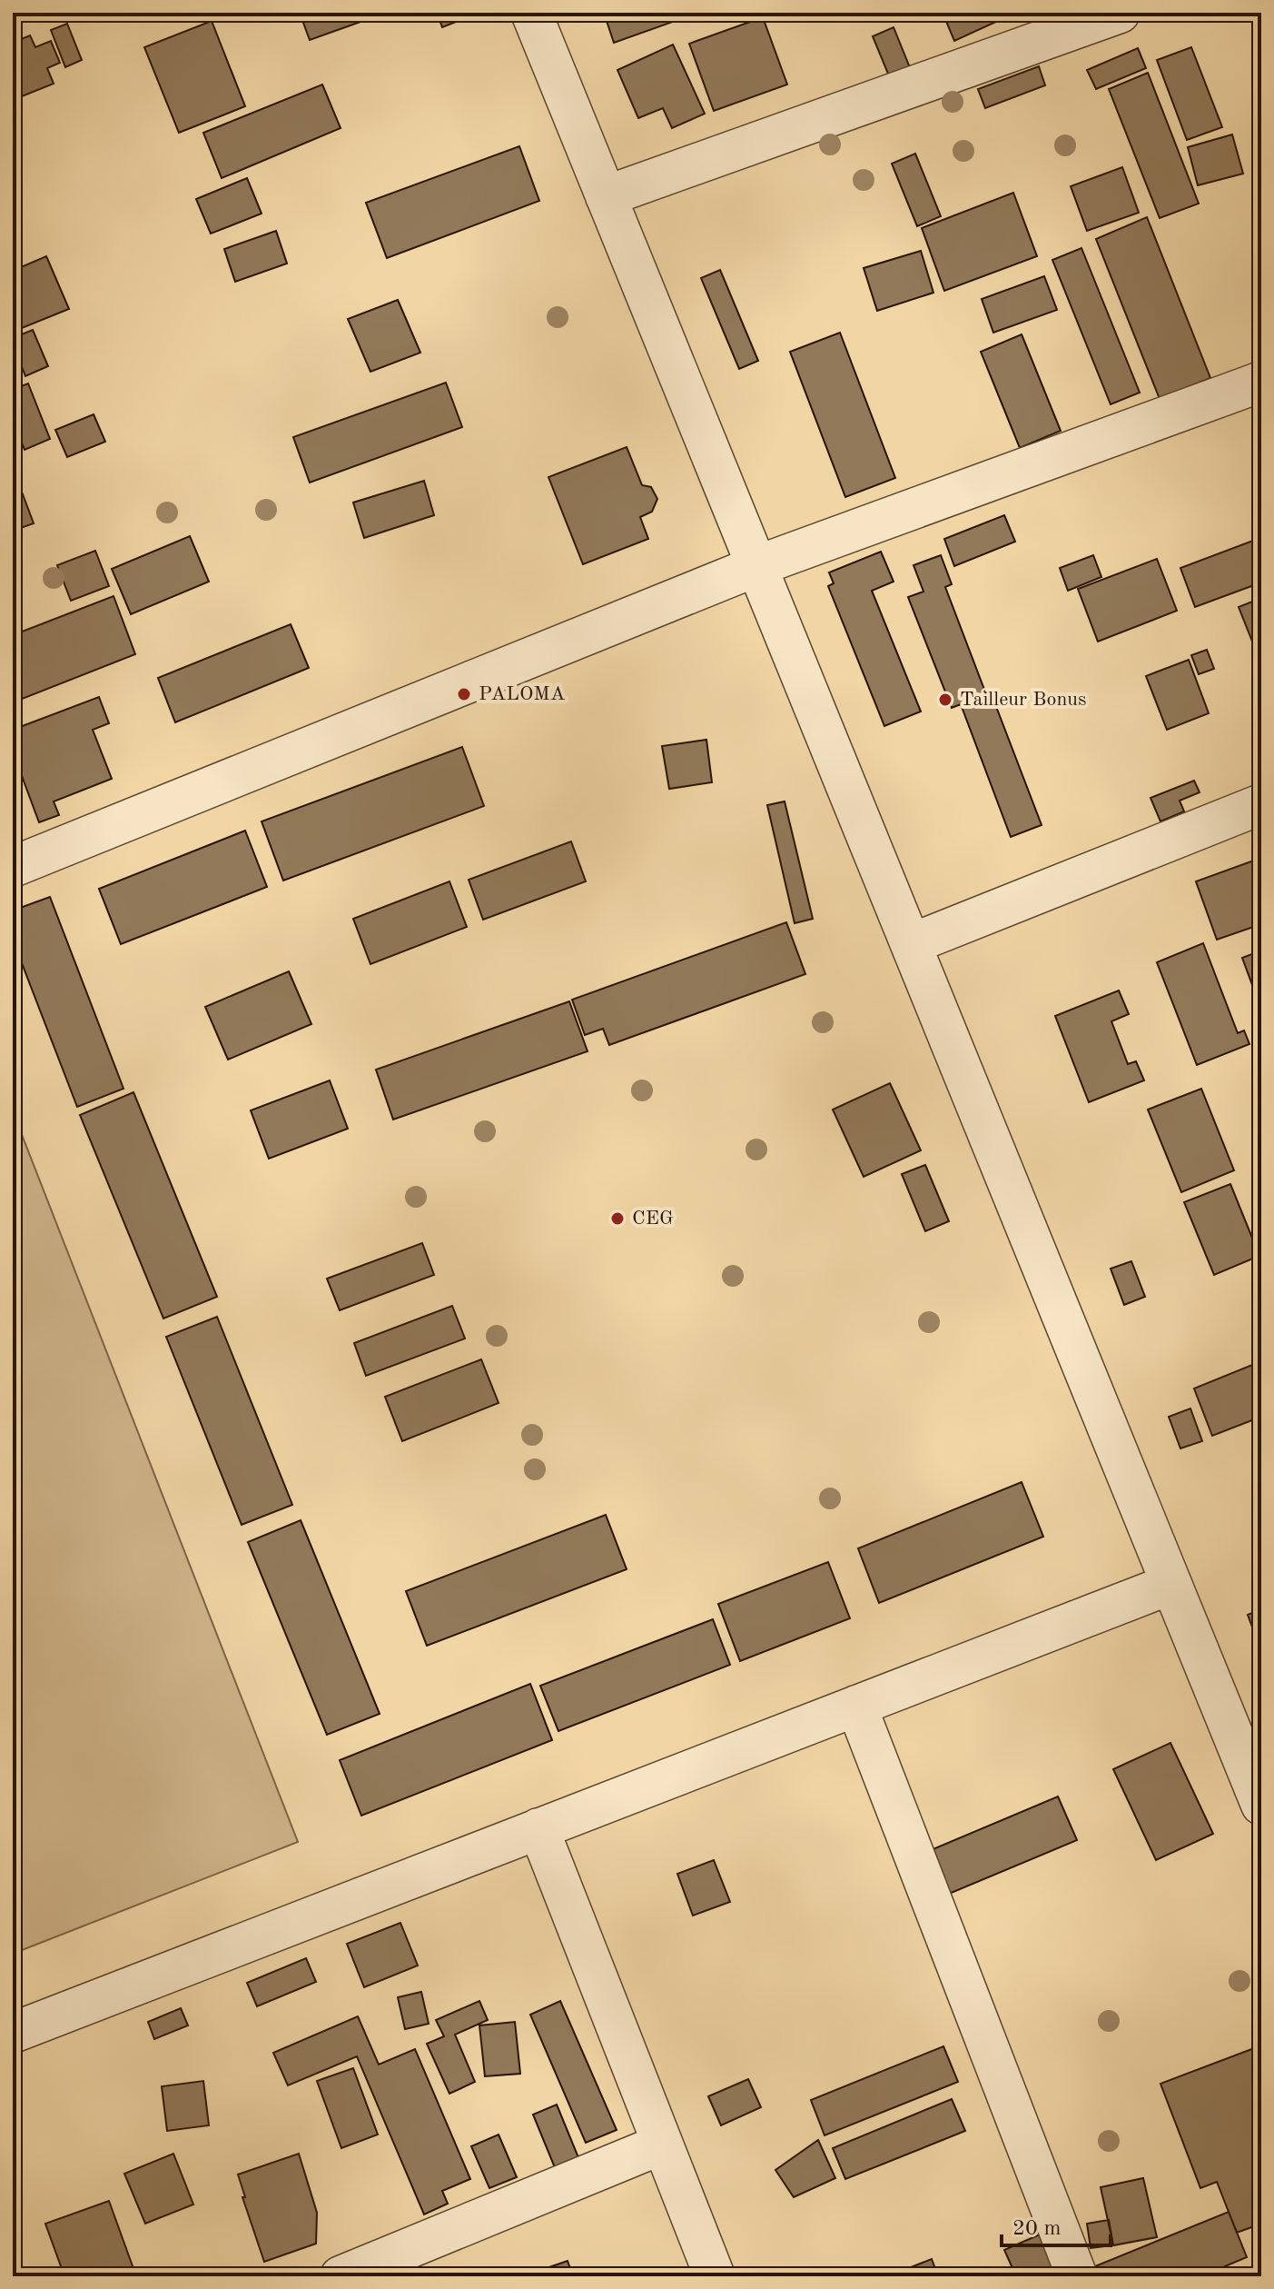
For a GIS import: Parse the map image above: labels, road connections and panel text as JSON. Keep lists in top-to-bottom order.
{
  "places": ["PALOMA", "Tailleur Bonus", "CEG"],
  "scale_bar": "20 m"
}
